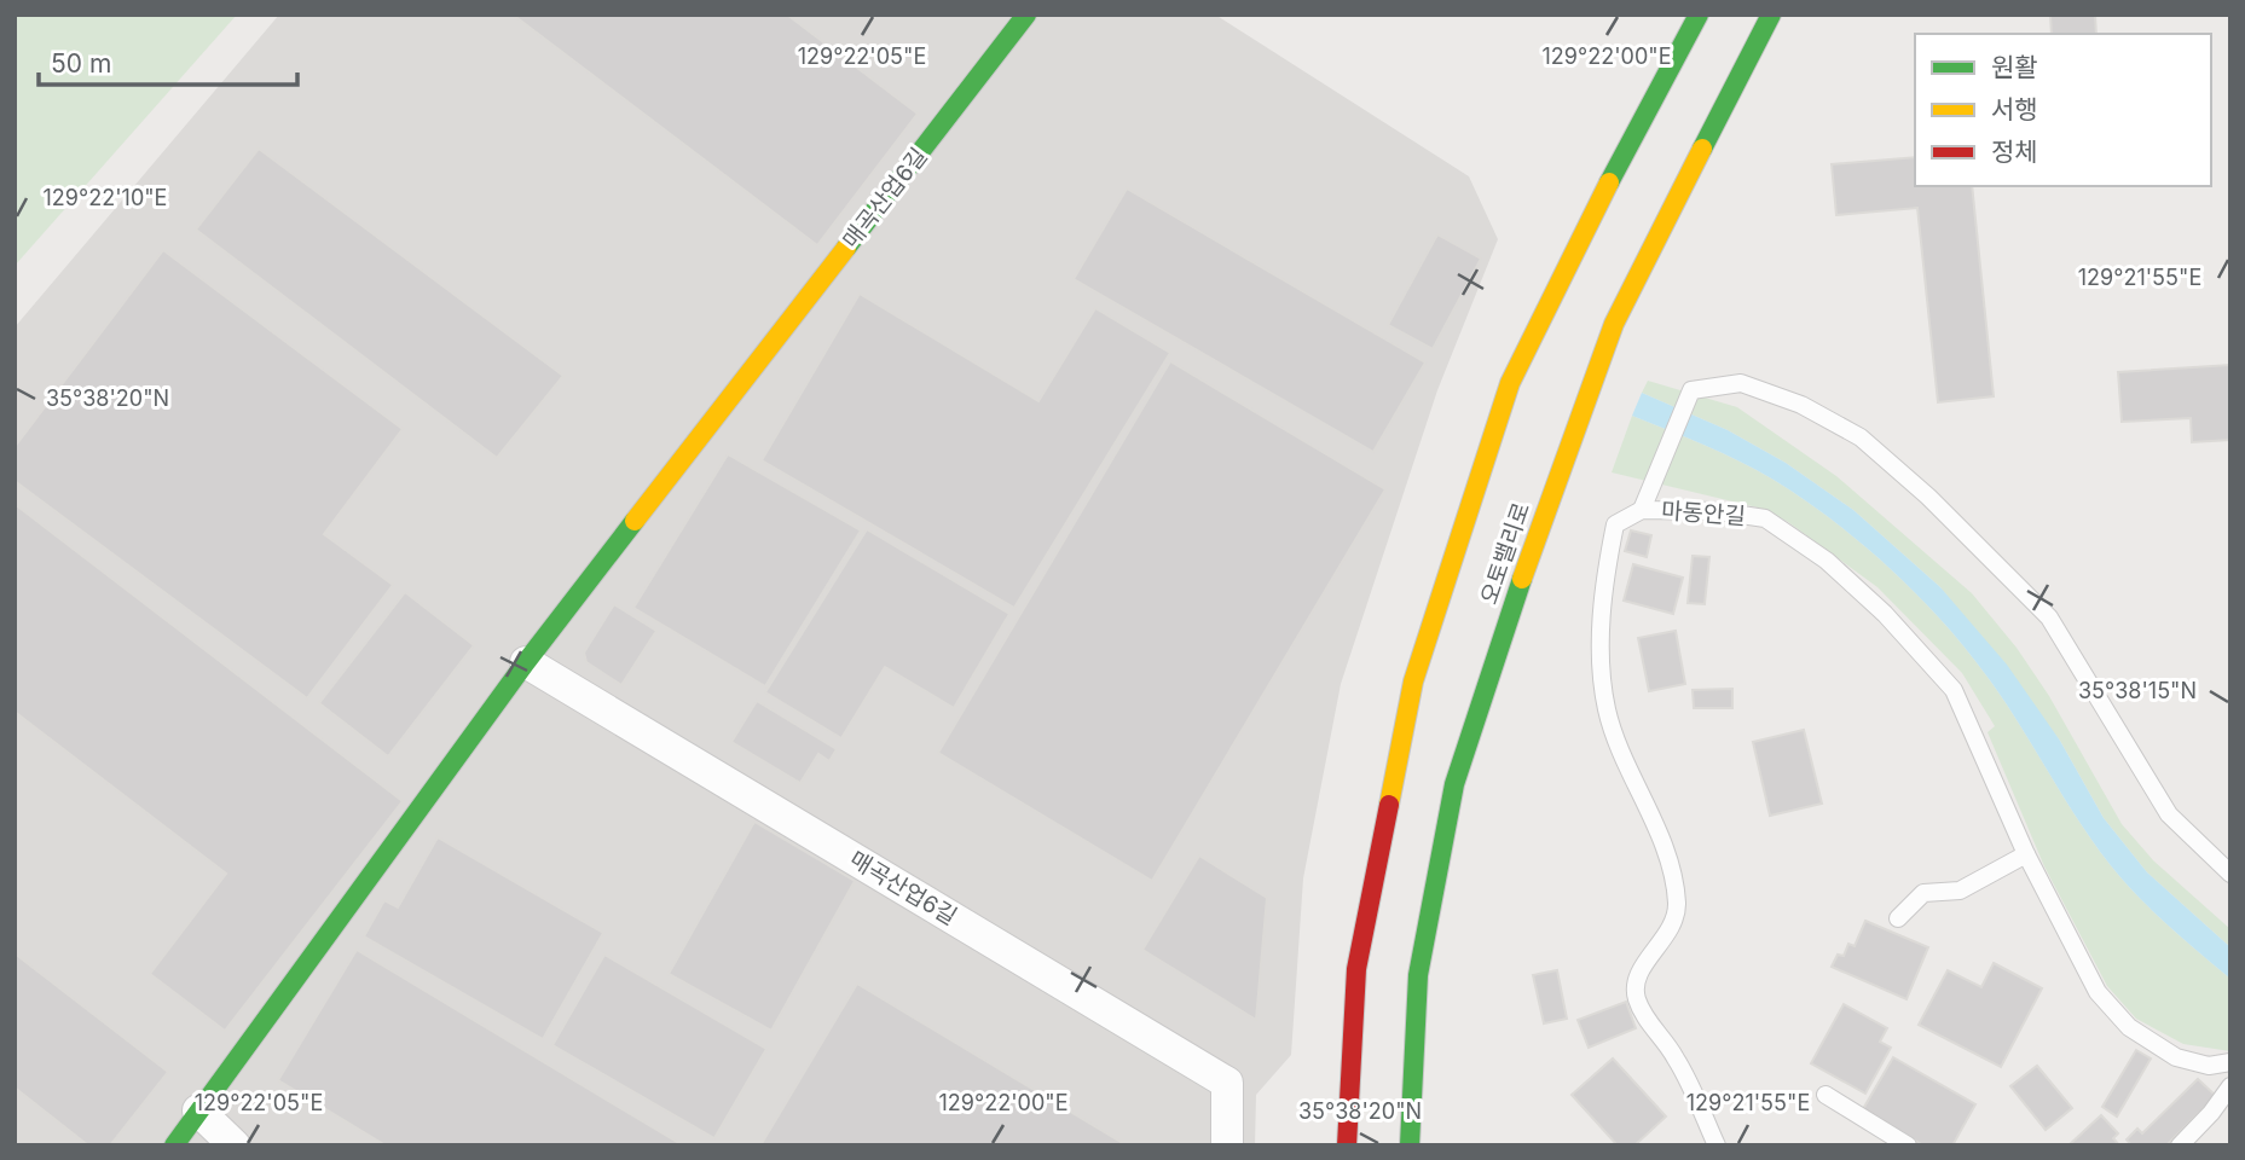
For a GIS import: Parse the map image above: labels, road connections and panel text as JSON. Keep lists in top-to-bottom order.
{
  "streets": {
    "main road": ["매곡산업6길", "오토밸리로"],
    "lane": ["마동안길"]
  },
  "legend": ["원활", "서행", "정체"],
  "scale_bar": "50 m",
  "coordinates": [
    "129°22'05\"E",
    "129°22'00\"E",
    "129°22'10\"E",
    "129°21'55\"E",
    "35°38'20\"N",
    "35°38'15\"N"
  ]
}
